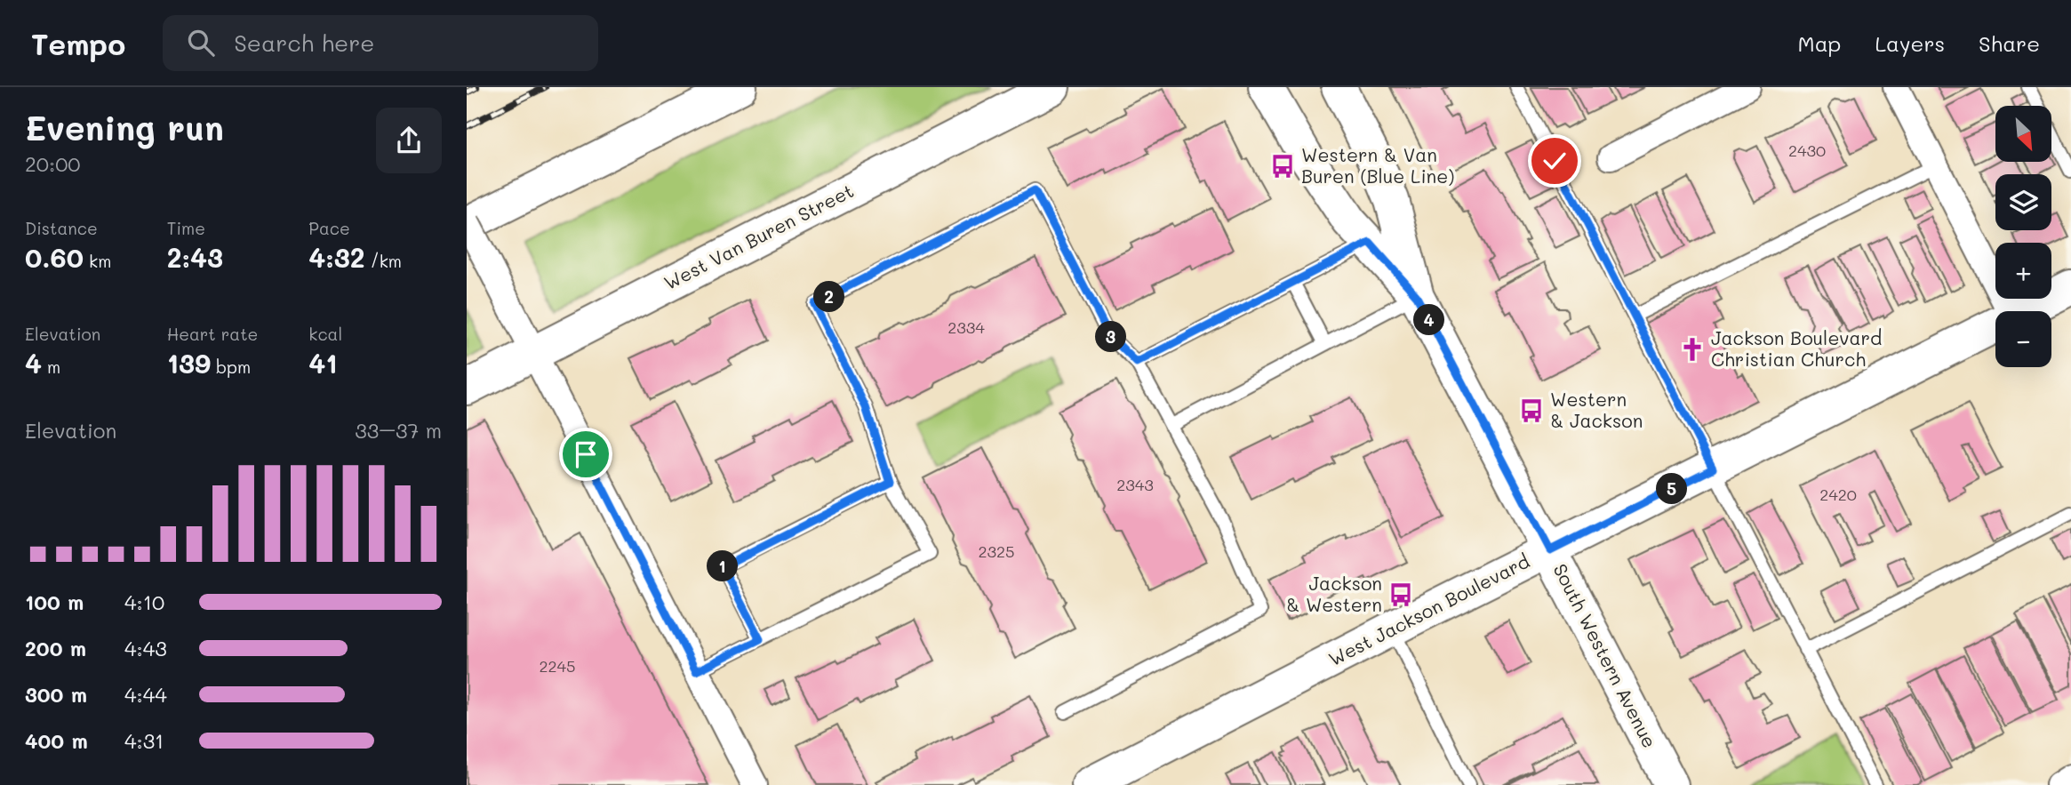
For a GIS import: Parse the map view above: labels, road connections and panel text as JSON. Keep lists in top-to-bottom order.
{
  "streets": {
    "main road": ["West Van Buren Street", "West Jackson Boulevard", "South Western Avenue"]
  },
  "crossings": [
    ["West Jackson Boulevard", "South Western Avenue"]
  ],
  "places": {
    "bus stop": ["Western & Van Buren (Blue Line)", "Western & Jackson", "Jackson & Western"],
    "church": ["Jackson Boulevard Christian Church"]
  },
  "house_numbers": [
    "2430",
    "2334",
    "2343",
    "2420",
    "2325",
    "2245"
  ],
  "north": "bottom right",
  "page": {
    "header": "Tempo",
    "search": "Search here",
    "nav": ["Map", "Layers", "Share"],
    "heading": ["Evening run", "20:00"],
    "map_buttons": ["+", "−"],
    "stats": [
      ["Distance", "0.60 km"],
      ["Time", "2:43"],
      ["Pace", "4:32 /km"],
      ["Elevation", "4 m"],
      ["Heart rate", "139 bpm"],
      ["kcal", "41"]
    ],
    "pins": [
      "2",
      "4",
      "3",
      "5",
      "1"
    ],
    "chart": ["Elevation", "33–37 m"],
    "list": [
      {
        "name": "100 m",
        "note": "4:10"
      },
      {
        "name": "200 m",
        "note": "4:43"
      },
      {
        "name": "300 m",
        "note": "4:44"
      },
      {
        "name": "400 m",
        "note": "4:31"
      }
    ]
  }
}
